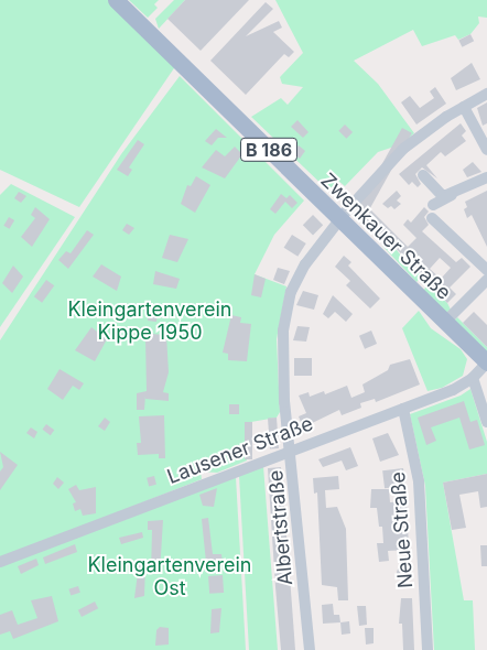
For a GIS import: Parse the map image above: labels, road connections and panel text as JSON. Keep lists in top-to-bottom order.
{
  "streets": {
    "main road": ["B 186", "Zwenkauer Straße"],
    "street": ["Lausener Straße", "Albertstraße", "Neue Straße"]
  },
  "crossings": [
    ["Zwenkauer Straße", "Lausener Straße"],
    ["Zwenkauer Straße", "Albertstraße"],
    ["Lausener Straße", "Albertstraße"],
    ["Lausener Straße", "Neue Straße"]
  ],
  "parks": ["Kleingartenverein Kippe 1950", "Kleingartenverein Ost"]
}
